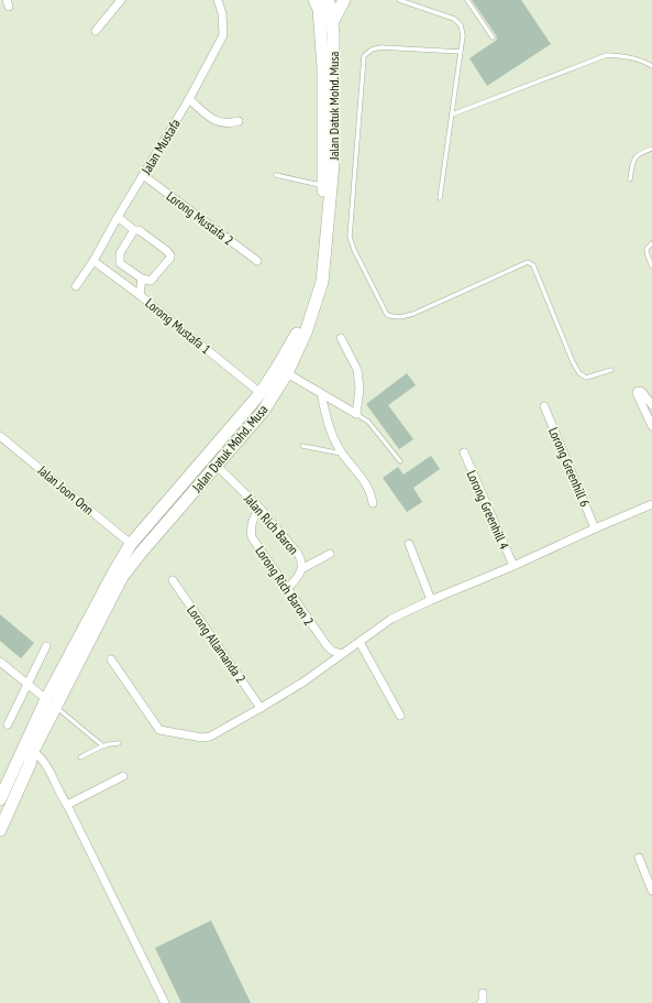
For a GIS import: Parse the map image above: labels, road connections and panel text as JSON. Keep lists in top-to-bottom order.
{
  "streets": {
    "main road": ["Jalan Datuk Mohd. Musa"],
    "street": [
      "Jalan Mustafa",
      "Lorong Mustafa 2",
      "Lorong Mustafa 1",
      "Lorong Greenhill 6",
      "Jalan Joon Onn",
      "Lorong Greenhill 4",
      "Jalan Rich Baron",
      "Lorong Rich Baron 2",
      "Lorong Allamanda 2"
    ]
  },
  "crossings": [
    ["Jalan Datuk Mohd. Musa", "Lorong Mustafa 1"],
    ["Jalan Datuk Mohd. Musa", "Jalan Joon Onn"],
    ["Jalan Datuk Mohd. Musa", "Jalan Rich Baron"],
    ["Jalan Mustafa", "Lorong Mustafa 2"],
    ["Jalan Mustafa", "Lorong Mustafa 1"],
    ["Jalan Rich Baron", "Lorong Rich Baron 2"]
  ]
}
